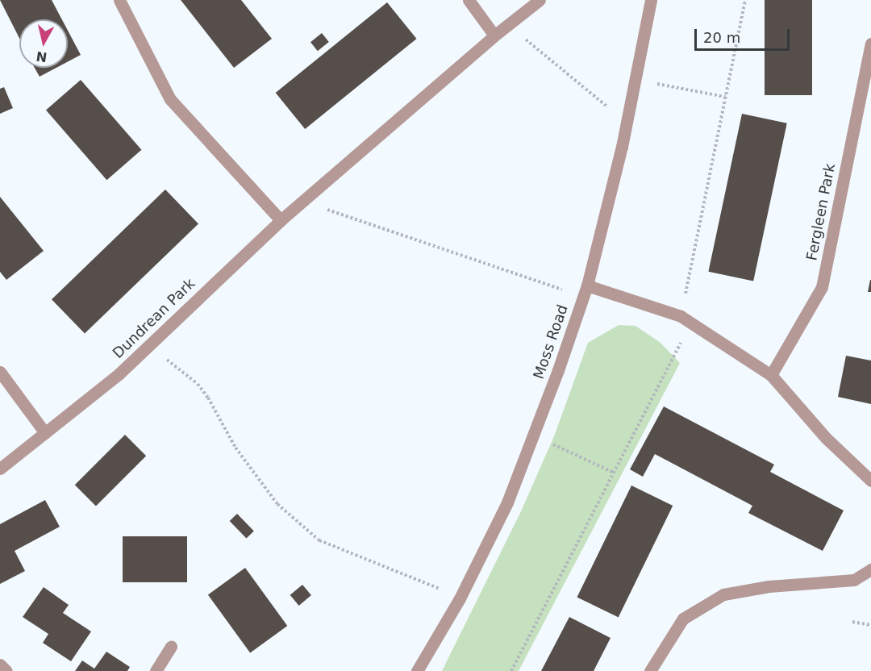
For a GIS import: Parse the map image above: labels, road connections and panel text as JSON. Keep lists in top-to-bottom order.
{
  "streets": {
    "street": ["Fergleen Park", "Dundrean Park", "Moss Road"]
  },
  "scale_bar": "20 m",
  "north": "bottom"
}
